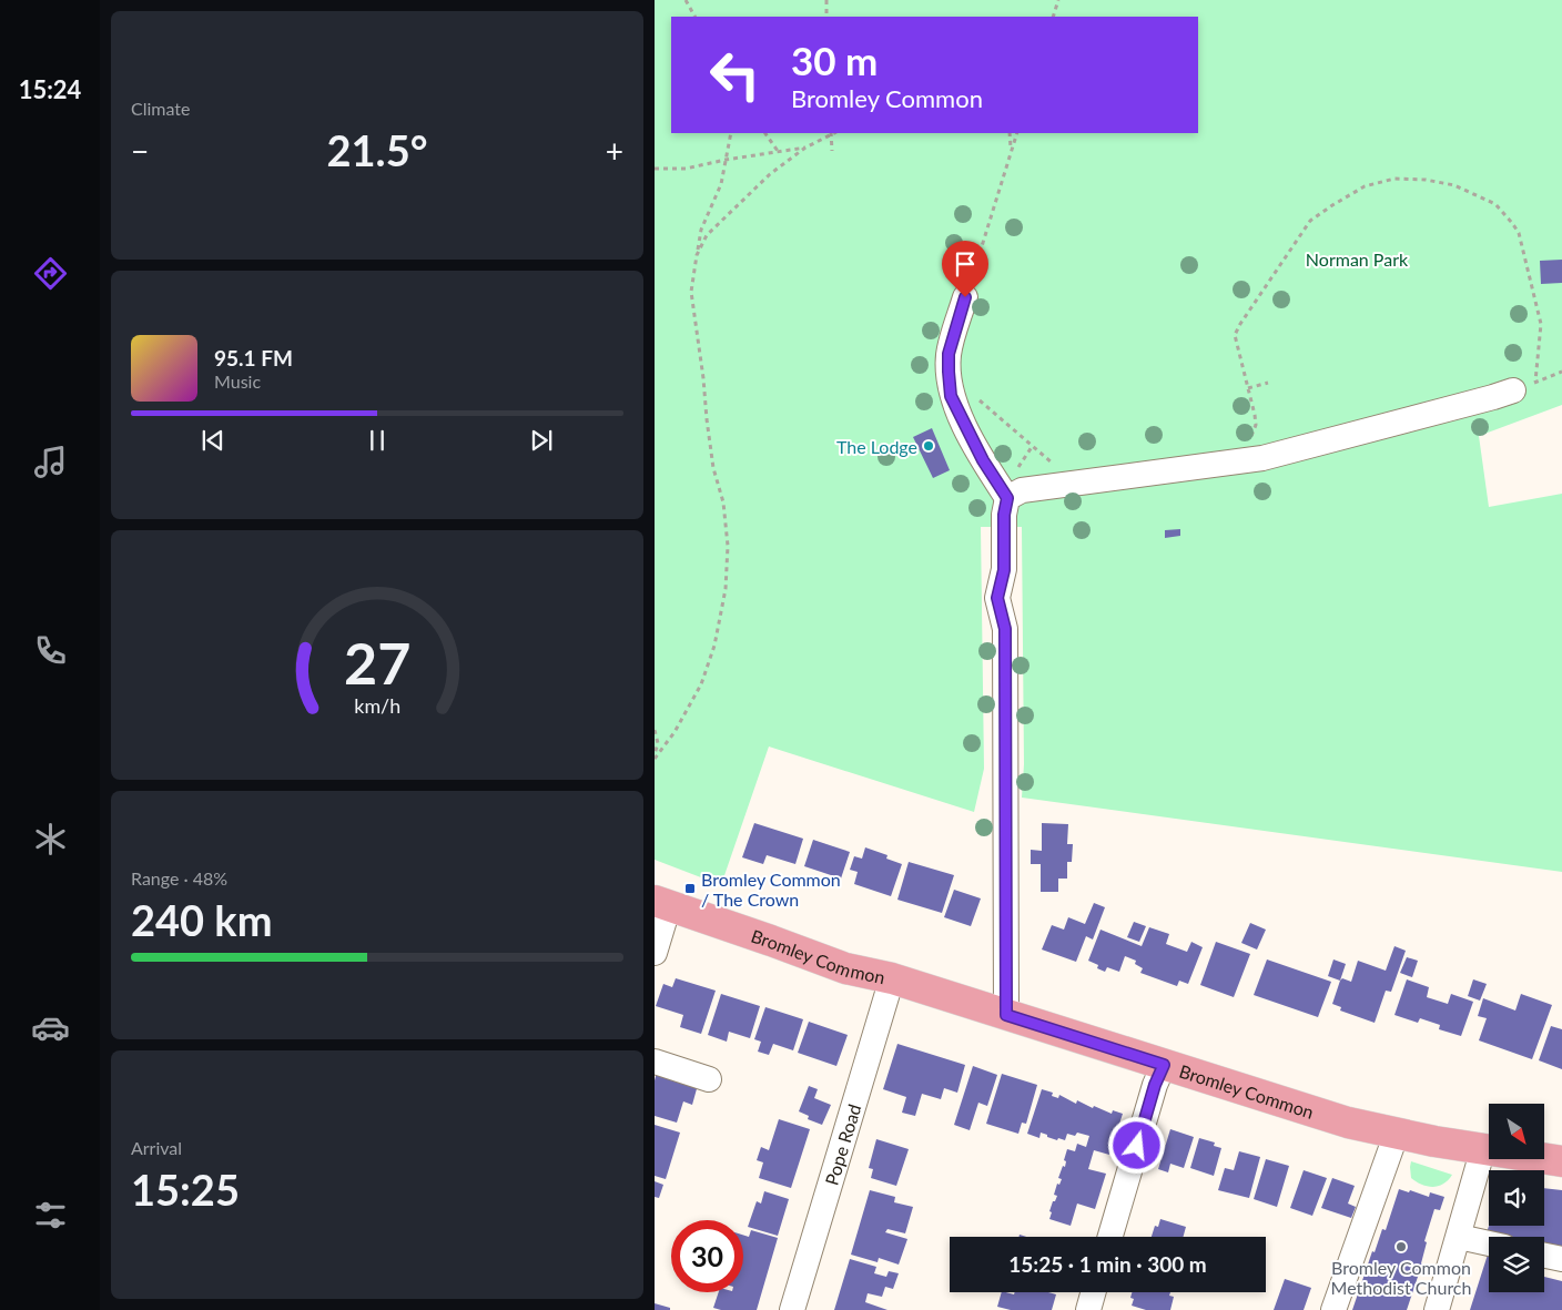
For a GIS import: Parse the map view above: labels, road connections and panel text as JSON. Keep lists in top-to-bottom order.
{
  "streets": {
    "main road": ["Bromley Common"],
    "street": ["Pope Road"]
  },
  "crossings": [
    ["Bromley Common", "Pope Road"]
  ],
  "parks": ["Norman Park"],
  "places": {
    "other": ["The Lodge", "Bromley Common Methodist Church"],
    "transit": ["Bromley Common / The Crown"]
  },
  "north": "bottom right",
  "page": {
    "tabs": "15:24",
    "tile": [
      "Climate",
      ["Range · 48%", "240 km"],
      ["Arrival", "15:25"]
    ],
    "turn": ["30 m", "Bromley Common"],
    "heat": ["−", "21.5°", "+"],
    "song": ["95.1 FM", "Music"],
    "limit": "30",
    "trip": "15:25 · 1 min · 300 m",
    "gauge": ["27", "km/h"]
  }
}
